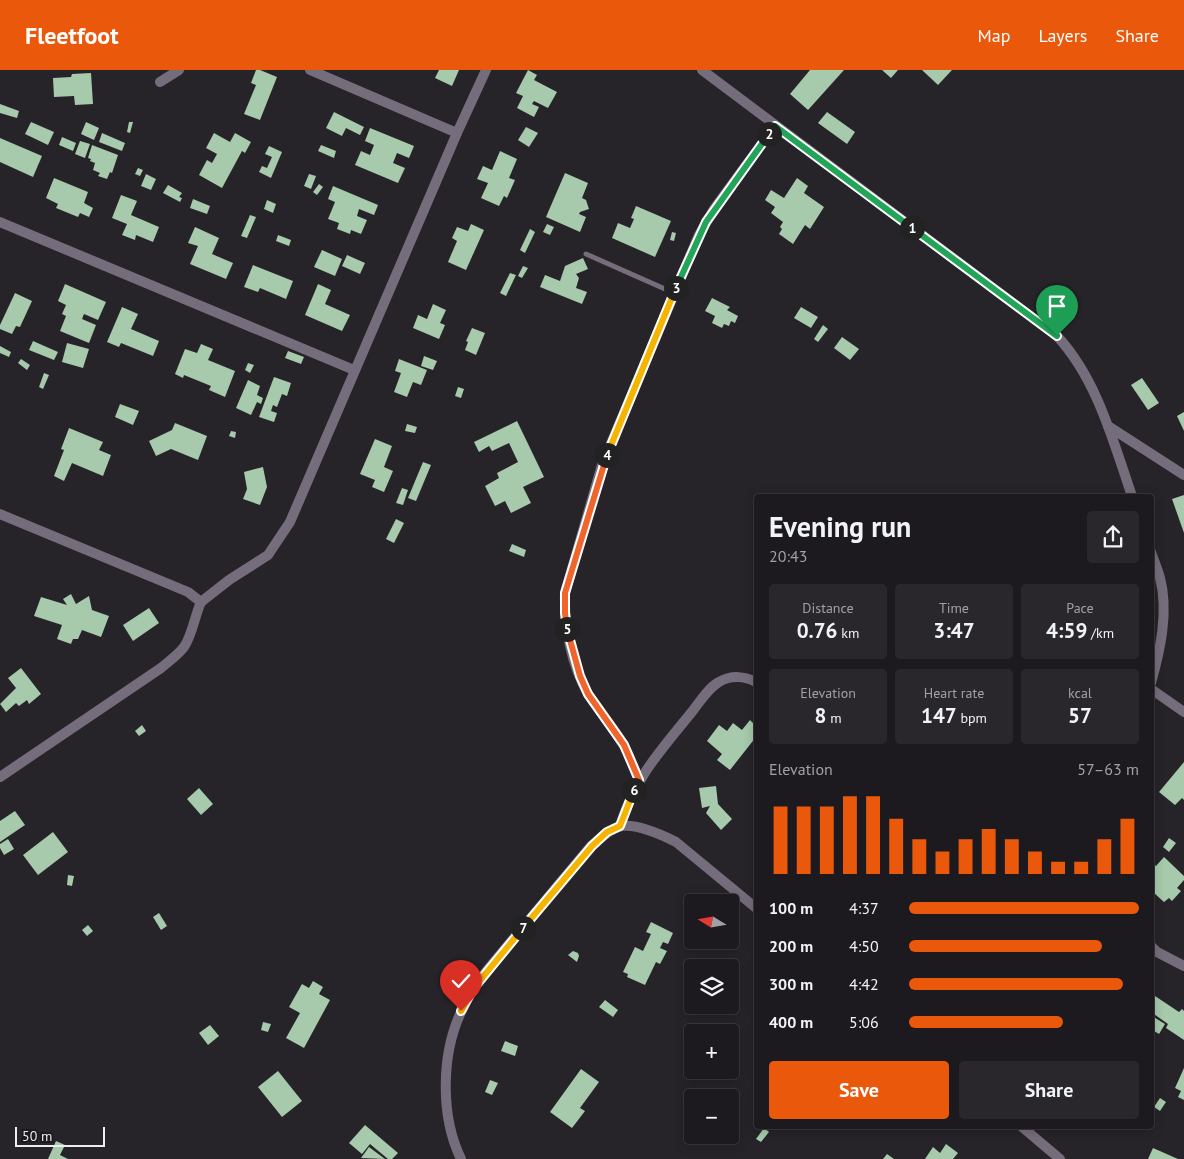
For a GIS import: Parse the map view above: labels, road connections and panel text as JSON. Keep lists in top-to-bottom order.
{
  "scale_bar": "50 m",
  "north": "left",
  "page": {
    "header": "Fleetfoot",
    "nav": ["Map", "Layers", "Share"],
    "pins": [
      "2",
      "1",
      "3",
      "4",
      "5",
      "6",
      "7"
    ],
    "heading": ["Evening run", "20:43"],
    "stats": [
      ["Distance", "0.76 km"],
      ["Time", "3:47"],
      ["Pace", "4:59 /km"],
      ["Elevation", "8 m"],
      ["Heart rate", "147 bpm"],
      ["kcal", "57"]
    ],
    "chart": ["Elevation", "57–63 m"],
    "list": [
      {
        "name": "100 m",
        "note": "4:37"
      },
      {
        "name": "200 m",
        "note": "4:50"
      },
      {
        "name": "300 m",
        "note": "4:42"
      },
      {
        "name": "400 m",
        "note": "5:06"
      }
    ],
    "map_buttons": ["+", "−"],
    "buttons": ["Save", "Share"],
    "scale": "50 m"
  }
}
